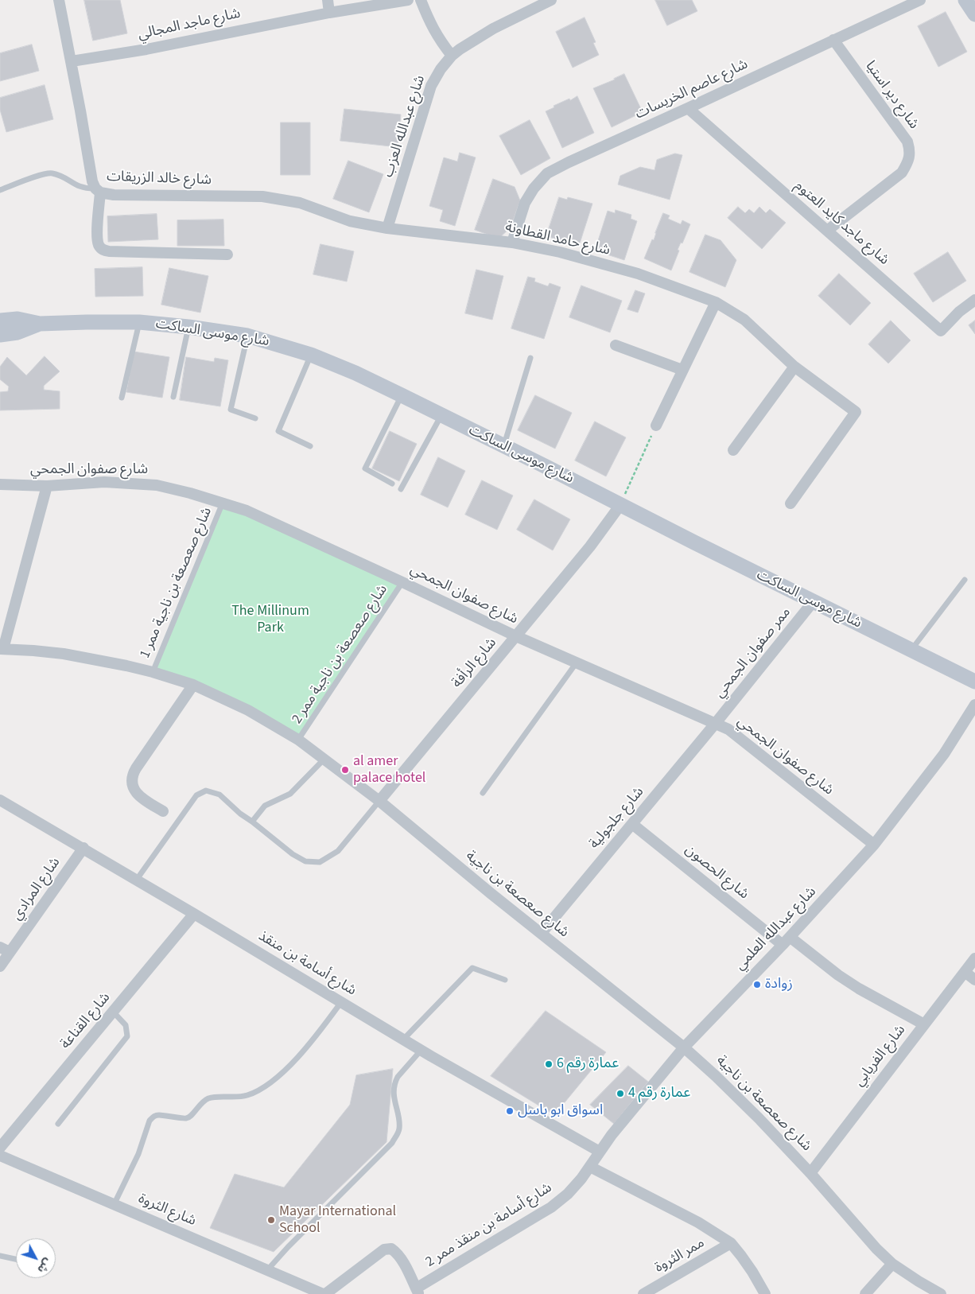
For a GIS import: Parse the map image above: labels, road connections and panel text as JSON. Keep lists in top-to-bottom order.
{
  "streets": {
    "street": [
      "شارع ماجد المجالي",
      "شارع عاصم الخريسات",
      "شارع دير استيا",
      "شارع عبدالله العزب",
      "شارع خالد الزريقات",
      "شارع ماجد كايد العتوم",
      "شارع حامد القطاونة",
      "شارع موسى الساكت",
      "شارع صفوان الجمحي",
      "ممر صفوان الجمحي",
      "شارع الرأفة",
      "شارع جلجولية",
      "شارع الحصون",
      "شارع المرادي",
      "شارع صعصعة بن ناجية",
      "شارع عبدالله العلمي",
      "شارع أسامة بن منقذ",
      "شارع القناعة",
      "شارع الفريابي",
      "شارع الثروة",
      "شارع أسامة بن منقذ ممر 2",
      "ممر الثروة"
    ],
    "lane": ["شارع صعصعة بن ناجية ممر 1", "شارع صعصعة بن ناجية ممر 2"]
  },
  "crossings": [
    ["شارع ماجد المجالي", "شارع خالد الزريقات"],
    ["شارع عاصم الخريسات", "شارع دير استيا"],
    ["شارع عاصم الخريسات", "شارع ماجد كايد العتوم"],
    ["شارع عاصم الخريسات", "شارع حامد القطاونة"],
    ["شارع دير استيا", "شارع ماجد كايد العتوم"],
    ["شارع عبدالله العزب", "شارع خالد الزريقات"],
    ["شارع عبدالله العزب", "شارع حامد القطاونة"],
    ["شارع خالد الزريقات", "شارع حامد القطاونة"],
    ["شارع موسى الساكت", "ممر صفوان الجمحي"],
    ["شارع موسى الساكت", "شارع الرأفة"],
    ["شارع صفوان الجمحي", "شارع صعصعة بن ناجية ممر 1"],
    ["شارع صفوان الجمحي", "ممر صفوان الجمحي"],
    ["شارع صفوان الجمحي", "شارع صعصعة بن ناجية ممر 2"],
    ["شارع صفوان الجمحي", "شارع الرأفة"],
    ["شارع صفوان الجمحي", "شارع جلجولية"],
    ["شارع صفوان الجمحي", "شارع عبدالله العلمي"],
    ["شارع صعصعة بن ناجية ممر 1", "شارع صعصعة بن ناجية"],
    ["ممر صفوان الجمحي", "شارع جلجولية"],
    ["شارع صعصعة بن ناجية ممر 2", "شارع صعصعة بن ناجية"],
    ["شارع الرأفة", "شارع صعصعة بن ناجية"],
    ["شارع جلجولية", "شارع الحصون"],
    ["شارع جلجولية", "شارع صعصعة بن ناجية"],
    ["شارع الحصون", "شارع عبدالله العلمي"],
    ["شارع الحصون", "شارع الفريابي"],
    ["شارع المرادي", "شارع أسامة بن منقذ"],
    ["شارع صعصعة بن ناجية", "شارع عبدالله العلمي"],
    ["شارع صعصعة بن ناجية", "شارع الفريابي"],
    ["شارع عبدالله العلمي", "شارع أسامة بن منقذ"],
    ["شارع عبدالله العلمي", "شارع أسامة بن منقذ ممر 2"],
    ["شارع أسامة بن منقذ", "شارع القناعة"]
  ],
  "parks": ["The Millinum Park"],
  "places": [
    "al amer palace hotel",
    "زوادة",
    "عمارة رقم 6",
    "عمارة رقم 4",
    "اسواق ابو باسل",
    "Mayar International School"
  ],
  "north": "bottom right"
}
